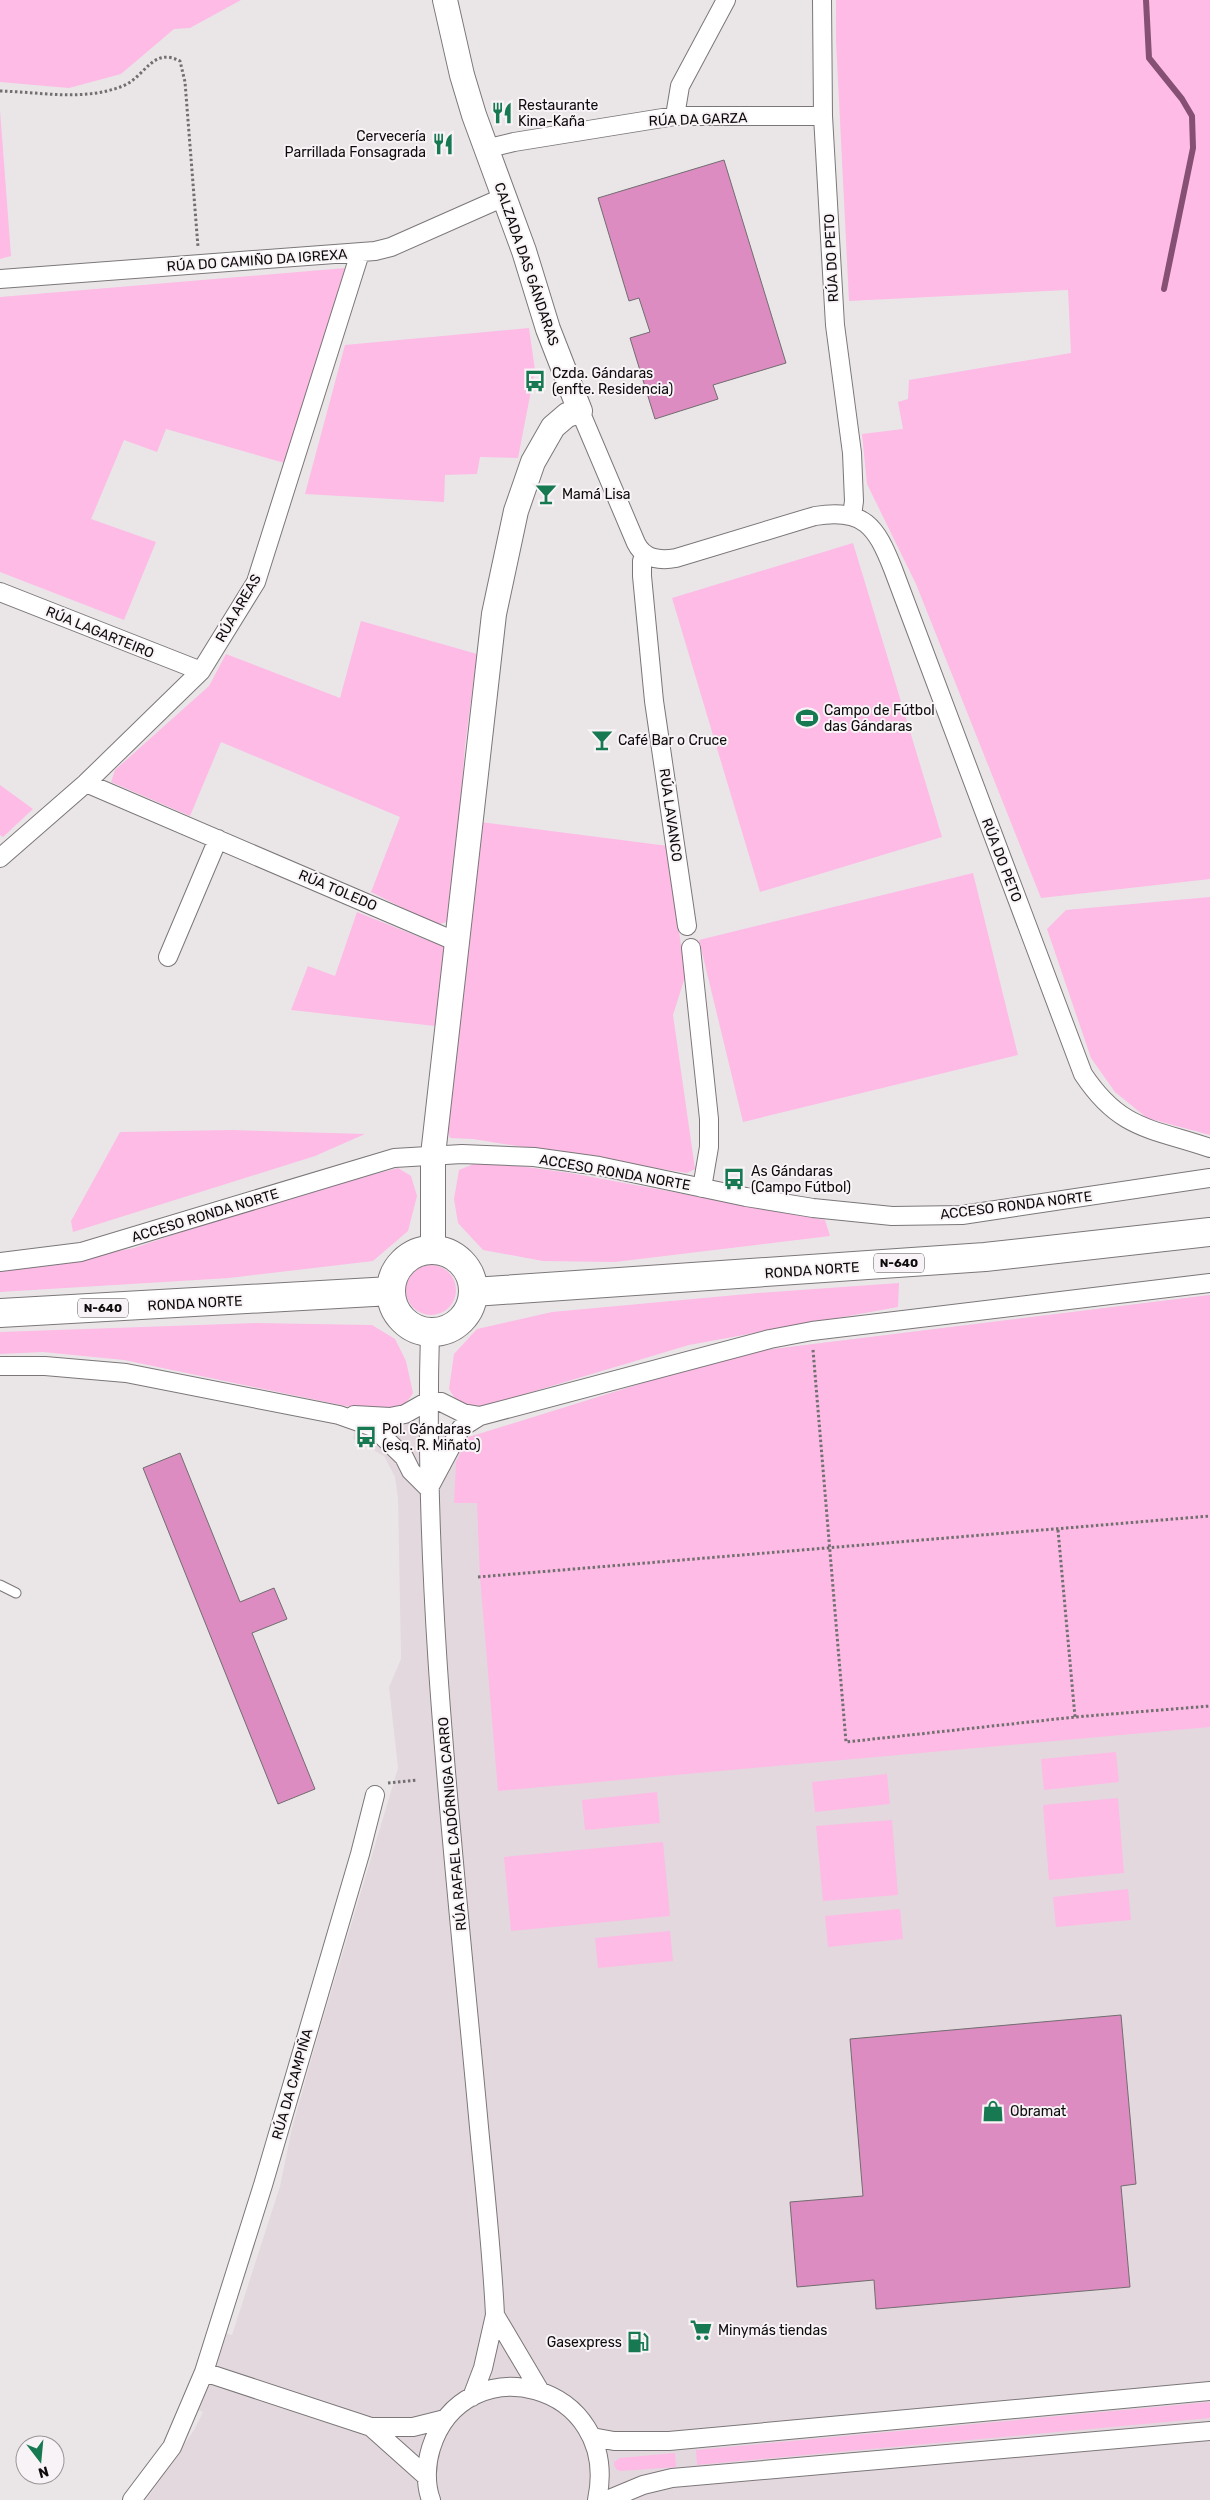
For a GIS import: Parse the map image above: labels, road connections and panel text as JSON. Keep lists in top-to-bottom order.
{
  "streets": {
    "highway": ["N-640", "RONDA NORTE"],
    "main road": ["CALZADA DAS GÁNDARAS"],
    "street": [
      "RÚA DA GARZA",
      "RÚA DO PETO",
      "RÚA DO CAMIÑO DA IGREXA",
      "RÚA AREAS",
      "RÚA LAGARTEIRO",
      "RÚA LAVANCO",
      "RÚA TOLEDO",
      "ACCESO RONDA NORTE",
      "RÚA RAFAEL CADÓRNIGA CARRO",
      "RÚA DA CAMPIÑA"
    ]
  },
  "crossings": [
    ["RÚA DA GARZA", "RÚA DO PETO"],
    ["RÚA DA GARZA", "CALZADA DAS GÁNDARAS"],
    ["RÚA DO PETO", "CALZADA DAS GÁNDARAS"],
    ["RÚA DO PETO", "RÚA LAVANCO"],
    ["RÚA DO CAMIÑO DA IGREXA", "CALZADA DAS GÁNDARAS"],
    ["RÚA DO CAMIÑO DA IGREXA", "RÚA AREAS"],
    ["CALZADA DAS GÁNDARAS", "RÚA LAVANCO"],
    ["RÚA AREAS", "RÚA LAGARTEIRO"],
    ["RÚA AREAS", "RÚA TOLEDO"],
    ["RONDA NORTE", "RÚA RAFAEL CADÓRNIGA CARRO"]
  ],
  "places": {
    "restaurant": ["Restaurante Kina-Kaña", "Cervecería Parrillada Fonsagrada"],
    "bus stop": ["Czda. Gándaras (enfte. Residencia)", "As Gándaras (Campo Fútbol)", "Pol. Gándaras (esq. R. Miñato)"],
    "bar": ["Mamá Lisa", "Café Bar o Cruce"],
    "sports": ["Campo de Fútbol das Gándaras"],
    "shop": ["Obramat"],
    "supermarket": ["Minymás tiendas"],
    "fuel station": ["Gasexpress"]
  },
  "north": "bottom"
}
